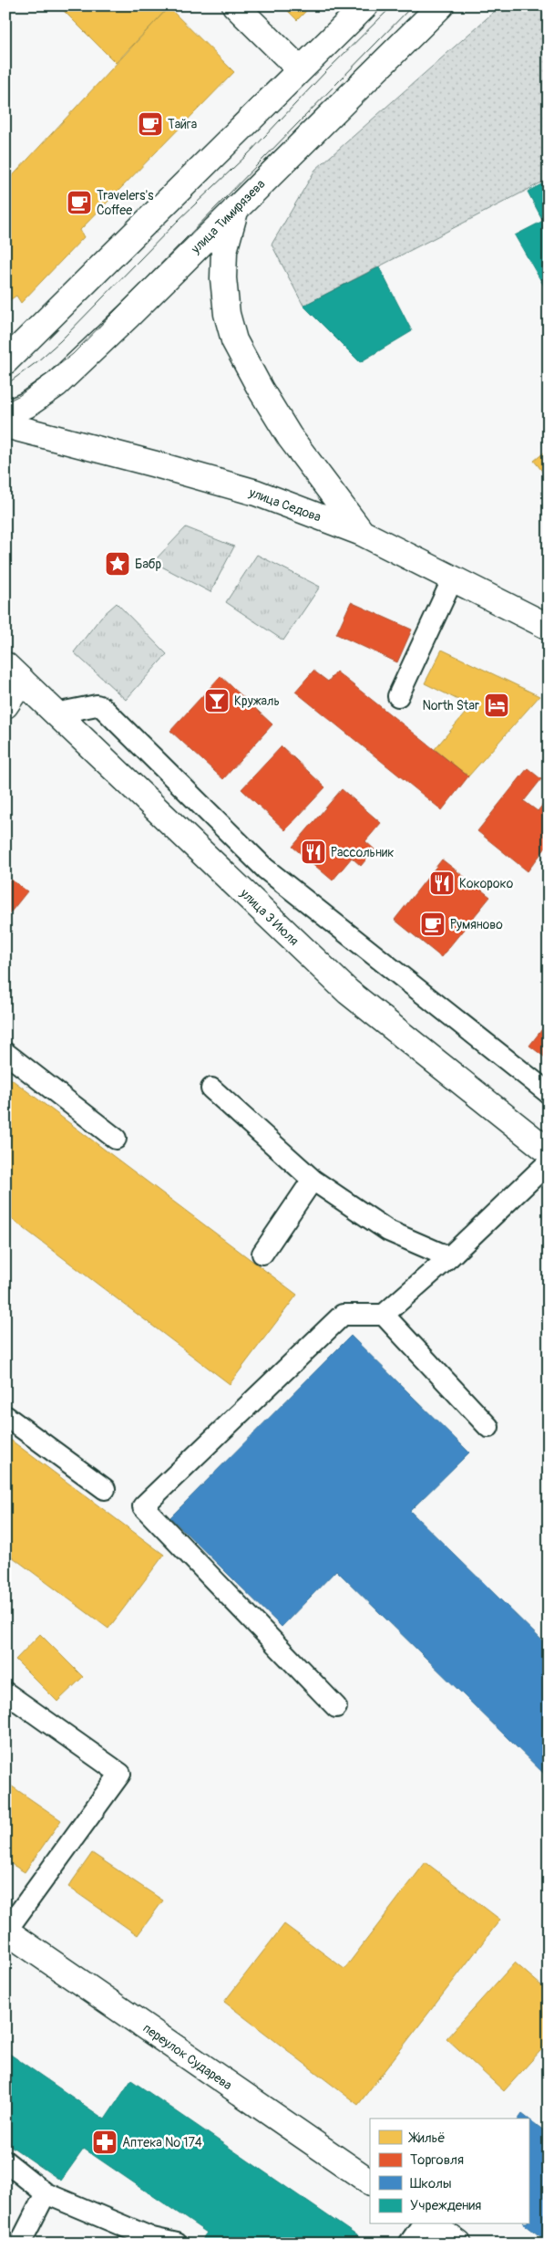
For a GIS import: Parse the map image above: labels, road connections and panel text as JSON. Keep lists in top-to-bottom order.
{
  "streets": {
    "street": [
      "улица Тимирязева",
      "улица Седова",
      "улица 3 Июля",
      "переулок Сударева"
    ]
  },
  "places": {
    "cafe": ["Тайга", "Travelers's Coffee", "Румяново"],
    "place": ["Бабр"],
    "bar": ["Кружаль"],
    "hotel": ["North Star"],
    "restaurant": ["Рассольник", "Кокороко"],
    "pharmacy": ["Аптека № 174"]
  },
  "legend": [
    "Жильё",
    "Торговля",
    "Школы",
    "Учреждения"
  ]
}
